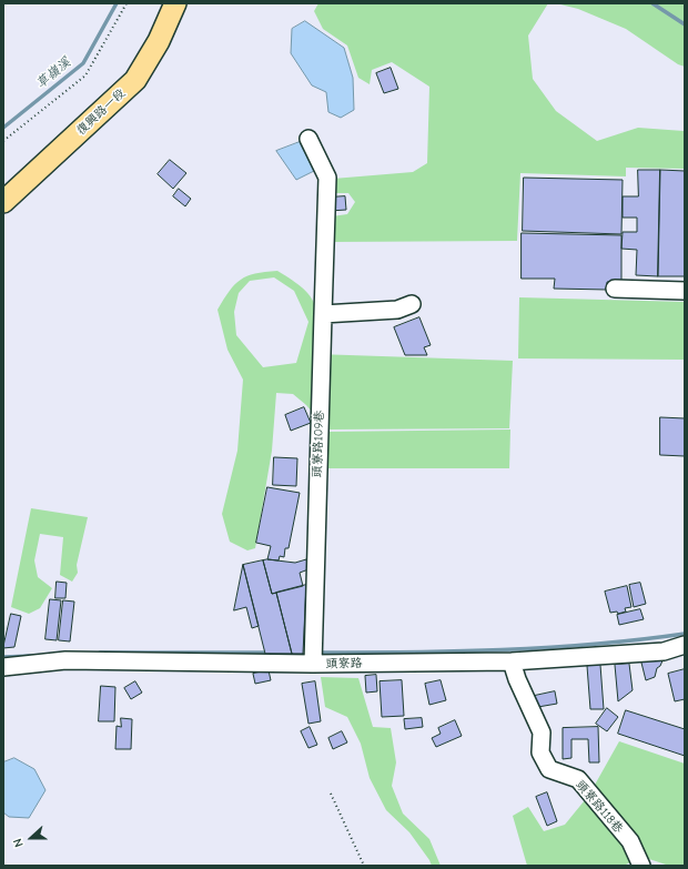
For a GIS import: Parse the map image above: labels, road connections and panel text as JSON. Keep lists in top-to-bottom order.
{
  "streets": {
    "main road": ["復興路一段"],
    "street": ["頭寮路109巷", "頭寮路", "頭寮路118巷"]
  },
  "crossings": [
    ["頭寮路109巷", "頭寮路"],
    ["頭寮路", "頭寮路118巷"]
  ],
  "water": ["草嶺溪"],
  "north": "left"
}
